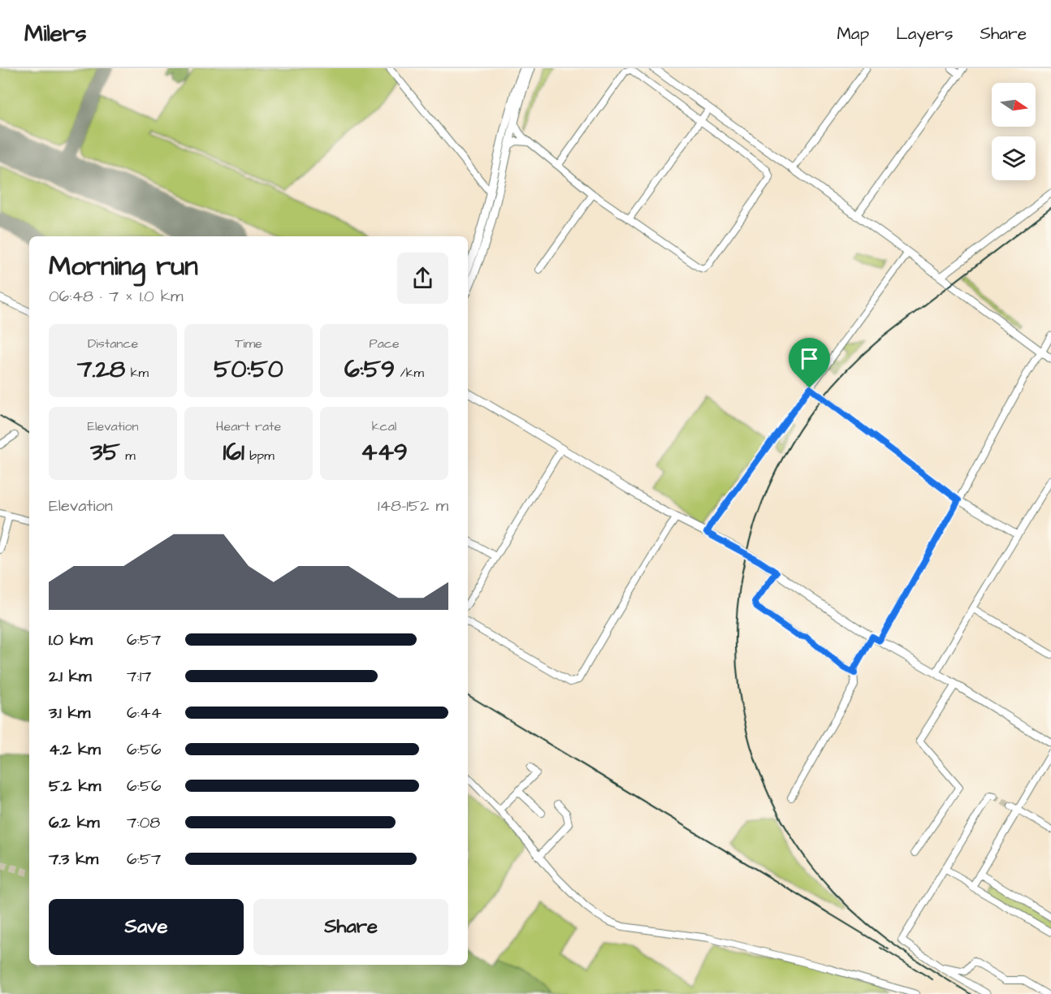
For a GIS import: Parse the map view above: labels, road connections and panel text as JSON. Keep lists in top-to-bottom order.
{
  "north": "right",
  "page": {
    "header": "Milers",
    "nav": ["Map", "Layers", "Share"],
    "heading": ["Morning run", "06:48 · 7 × 1.0 km"],
    "stats": [
      ["Distance", "7.28 km"],
      ["Time", "50:50"],
      ["Pace", "6:59 /km"],
      ["Elevation", "35 m"],
      ["Heart rate", "161 bpm"],
      ["kcal", "449"]
    ],
    "chart": ["Elevation", "148–152 m"],
    "list": [
      {
        "name": "1.0 km",
        "note": "6:57"
      },
      {
        "name": "2.1 km",
        "note": "7:17"
      },
      {
        "name": "3.1 km",
        "note": "6:44"
      },
      {
        "name": "4.2 km",
        "note": "6:56"
      },
      {
        "name": "5.2 km",
        "note": "6:56"
      },
      {
        "name": "6.2 km",
        "note": "7:08"
      },
      {
        "name": "7.3 km",
        "note": "6:57"
      }
    ],
    "buttons": ["Save", "Share"]
  }
}
